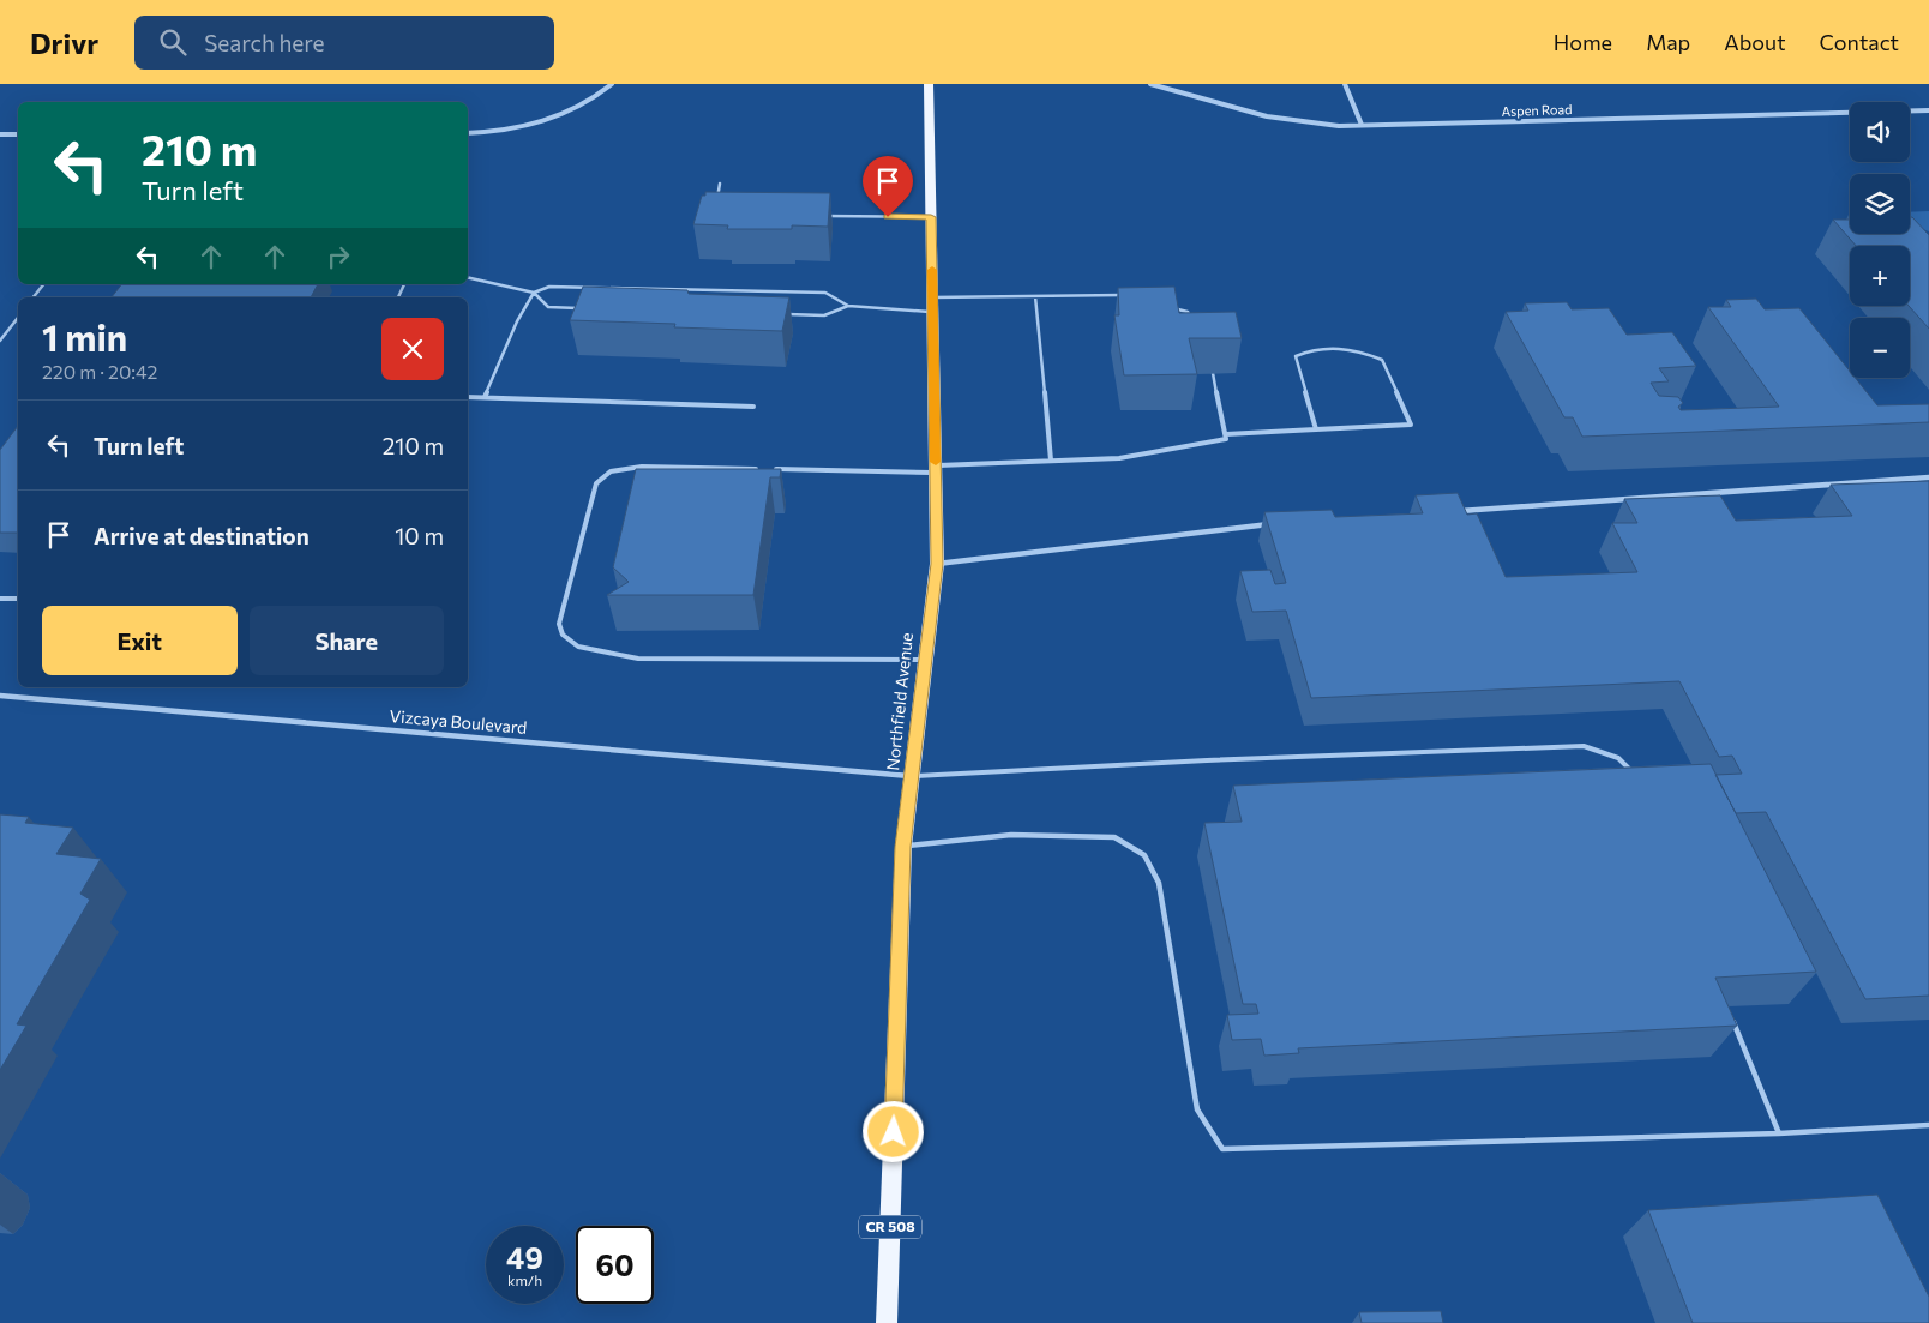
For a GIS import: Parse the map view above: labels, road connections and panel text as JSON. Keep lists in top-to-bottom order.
{
  "streets": {
    "main road": ["Northfield Avenue", "CR 508"],
    "street": ["Aspen Road", "Vizcaya Boulevard"]
  },
  "crossings": [
    ["Northfield Avenue", "Vizcaya Boulevard"]
  ],
  "page": {
    "header": "Drivr",
    "search": "Search here",
    "nav": [
      "Home",
      "Map",
      "About",
      "Contact"
    ],
    "map_buttons": ["+", "−"],
    "turn": ["210 m", "Turn left"],
    "heading": ["1 min", "220 m · 20:42"],
    "list": [
      {
        "name": "Turn left",
        "value": "210 m"
      },
      {
        "name": "Arrive at destination",
        "value": "10 m"
      }
    ],
    "buttons": ["Exit", "Share"],
    "speed": "49 km/h",
    "limit": "60"
  }
}
